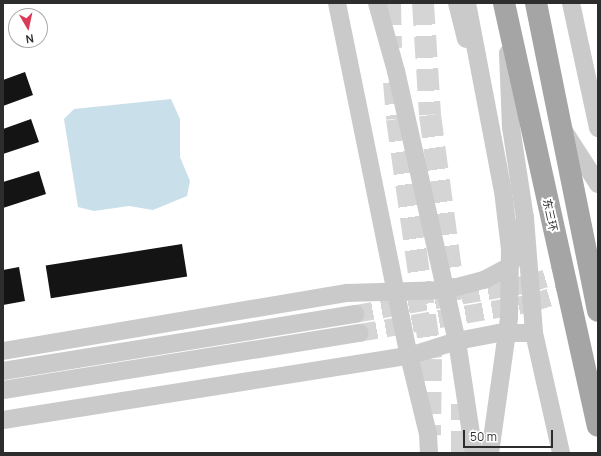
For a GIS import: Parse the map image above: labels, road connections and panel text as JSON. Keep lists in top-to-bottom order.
{
  "streets": {
    "main road": ["东三环"]
  },
  "scale_bar": "50 m",
  "north": "bottom"
}
